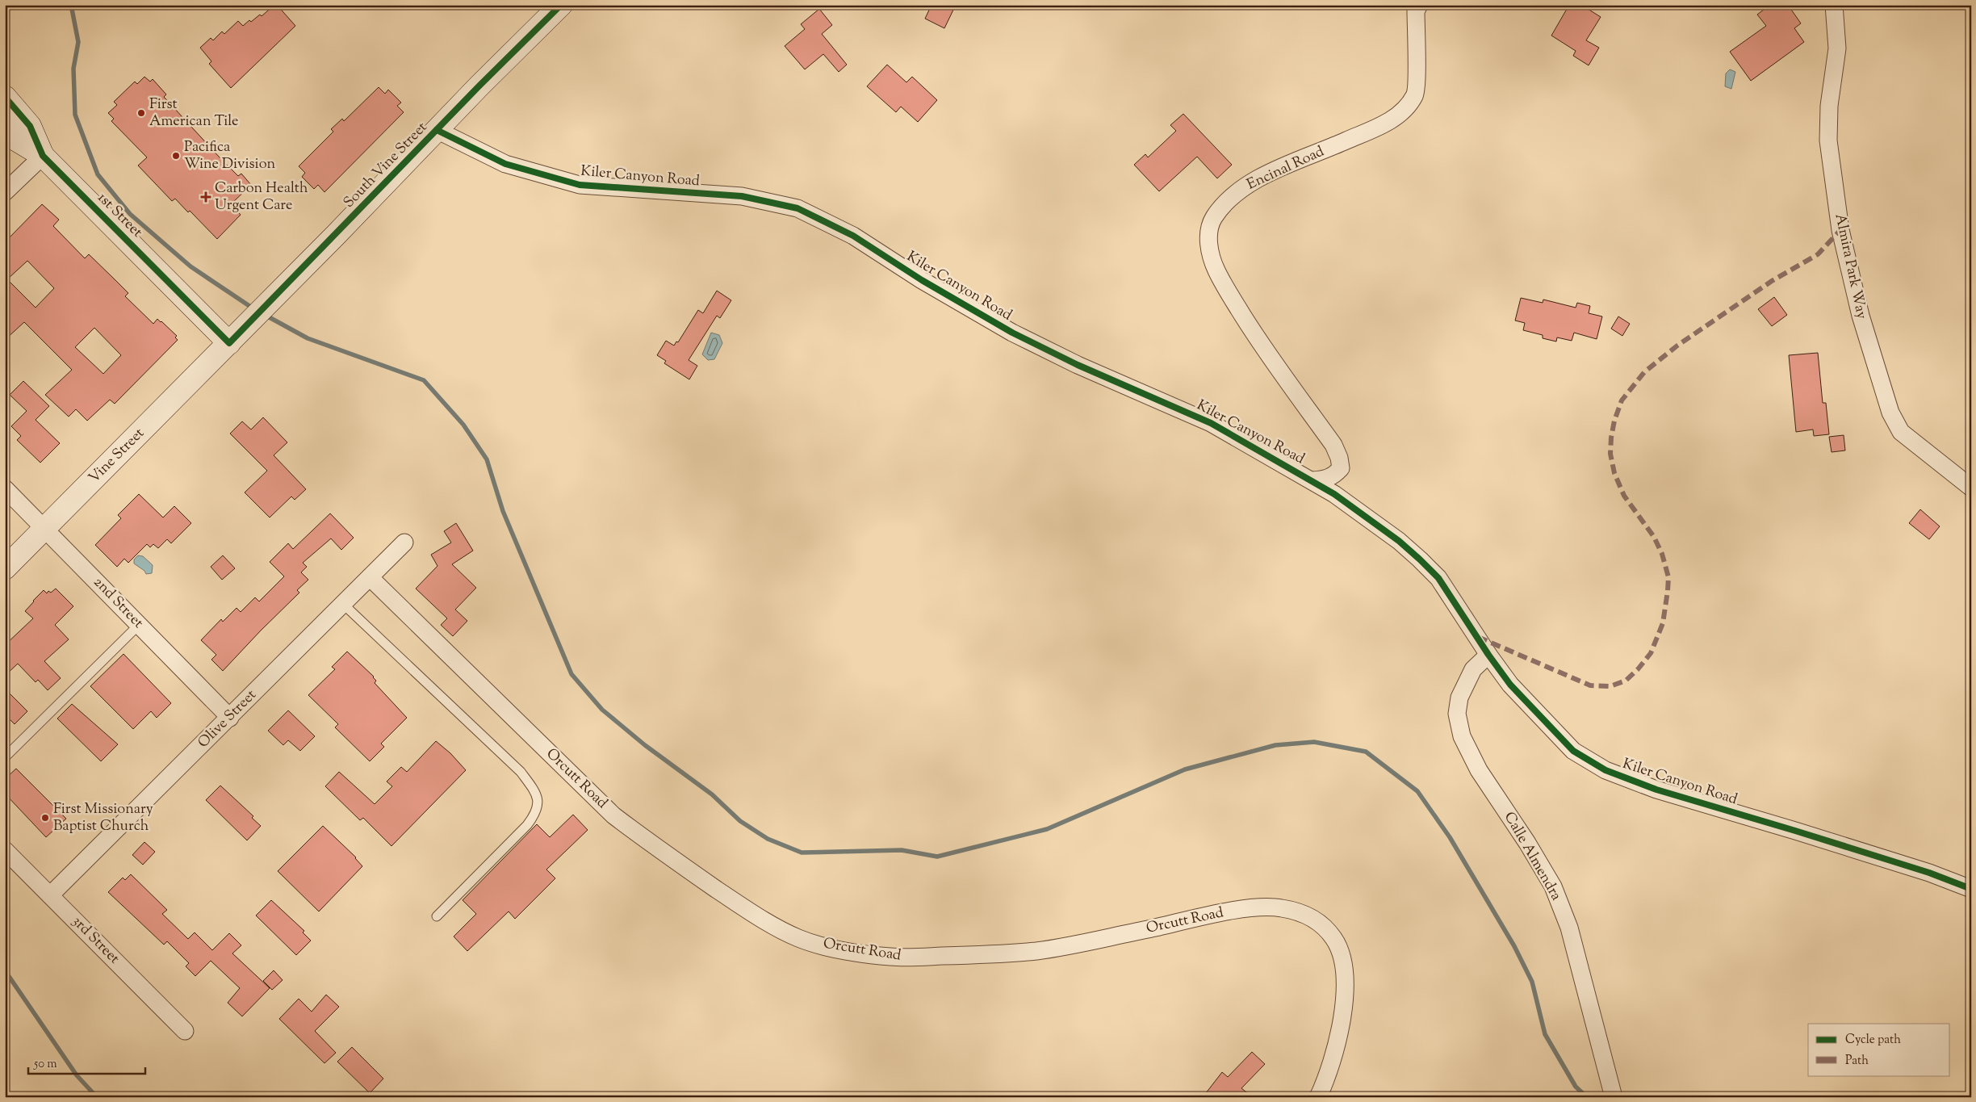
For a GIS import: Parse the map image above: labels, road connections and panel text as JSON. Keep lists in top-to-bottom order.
{
  "streets": {
    "street": [
      "South Vine Street",
      "Encinal Road",
      "Kiler Canyon Road",
      "1st Street",
      "Almira Park Way",
      "Vine Street",
      "2nd Street",
      "Olive Street",
      "Orcutt Road",
      "Calle Almendra",
      "3rd Street"
    ]
  },
  "crossings": [
    ["South Vine Street", "Kiler Canyon Road"],
    ["South Vine Street", "1st Street"],
    ["South Vine Street", "Vine Street"],
    ["Encinal Road", "Kiler Canyon Road"],
    ["Kiler Canyon Road", "Calle Almendra"],
    ["1st Street", "Vine Street"],
    ["Vine Street", "2nd Street"],
    ["2nd Street", "Olive Street"],
    ["Olive Street", "Orcutt Road"],
    ["Olive Street", "3rd Street"]
  ],
  "places": {
    "other": ["First American Tile", "Pacifica Wine Division", "First Missionary Baptist Church"],
    "health": ["Carbon Health Urgent Care"]
  },
  "legend": ["Cycle path", "Path"],
  "scale_bar": "50 m"
}
